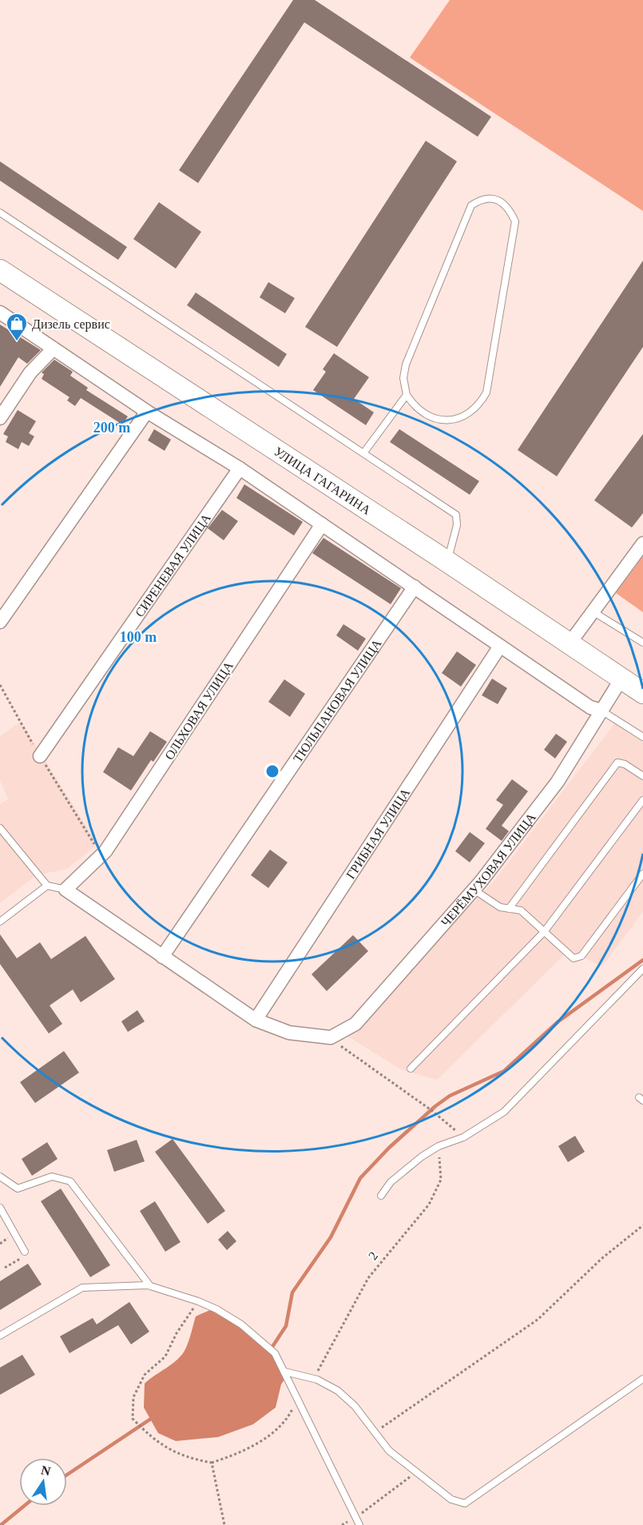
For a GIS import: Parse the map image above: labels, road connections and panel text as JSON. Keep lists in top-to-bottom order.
{
  "streets": {
    "main road": ["УЛИЦА ГАГАРИНА"],
    "street": [
      "СИРЕНЕВАЯ УЛИЦА",
      "ТЮЛЬПАНОВАЯ УЛИЦА",
      "ОЛЬХОВАЯ УЛИЦА",
      "ГРИБНАЯ УЛИЦА",
      "ЧЕРЁМУХОВАЯ УЛИЦА"
    ],
    "path": ["2"]
  },
  "crossings": [
    ["УЛИЦА ГАГАРИНА", "ЧЕРЁМУХОВАЯ УЛИЦА"]
  ],
  "places": {
    "shop": ["Дизель сервис"]
  },
  "north": "top",
  "rings": ["200 m", "100 m"]
}
